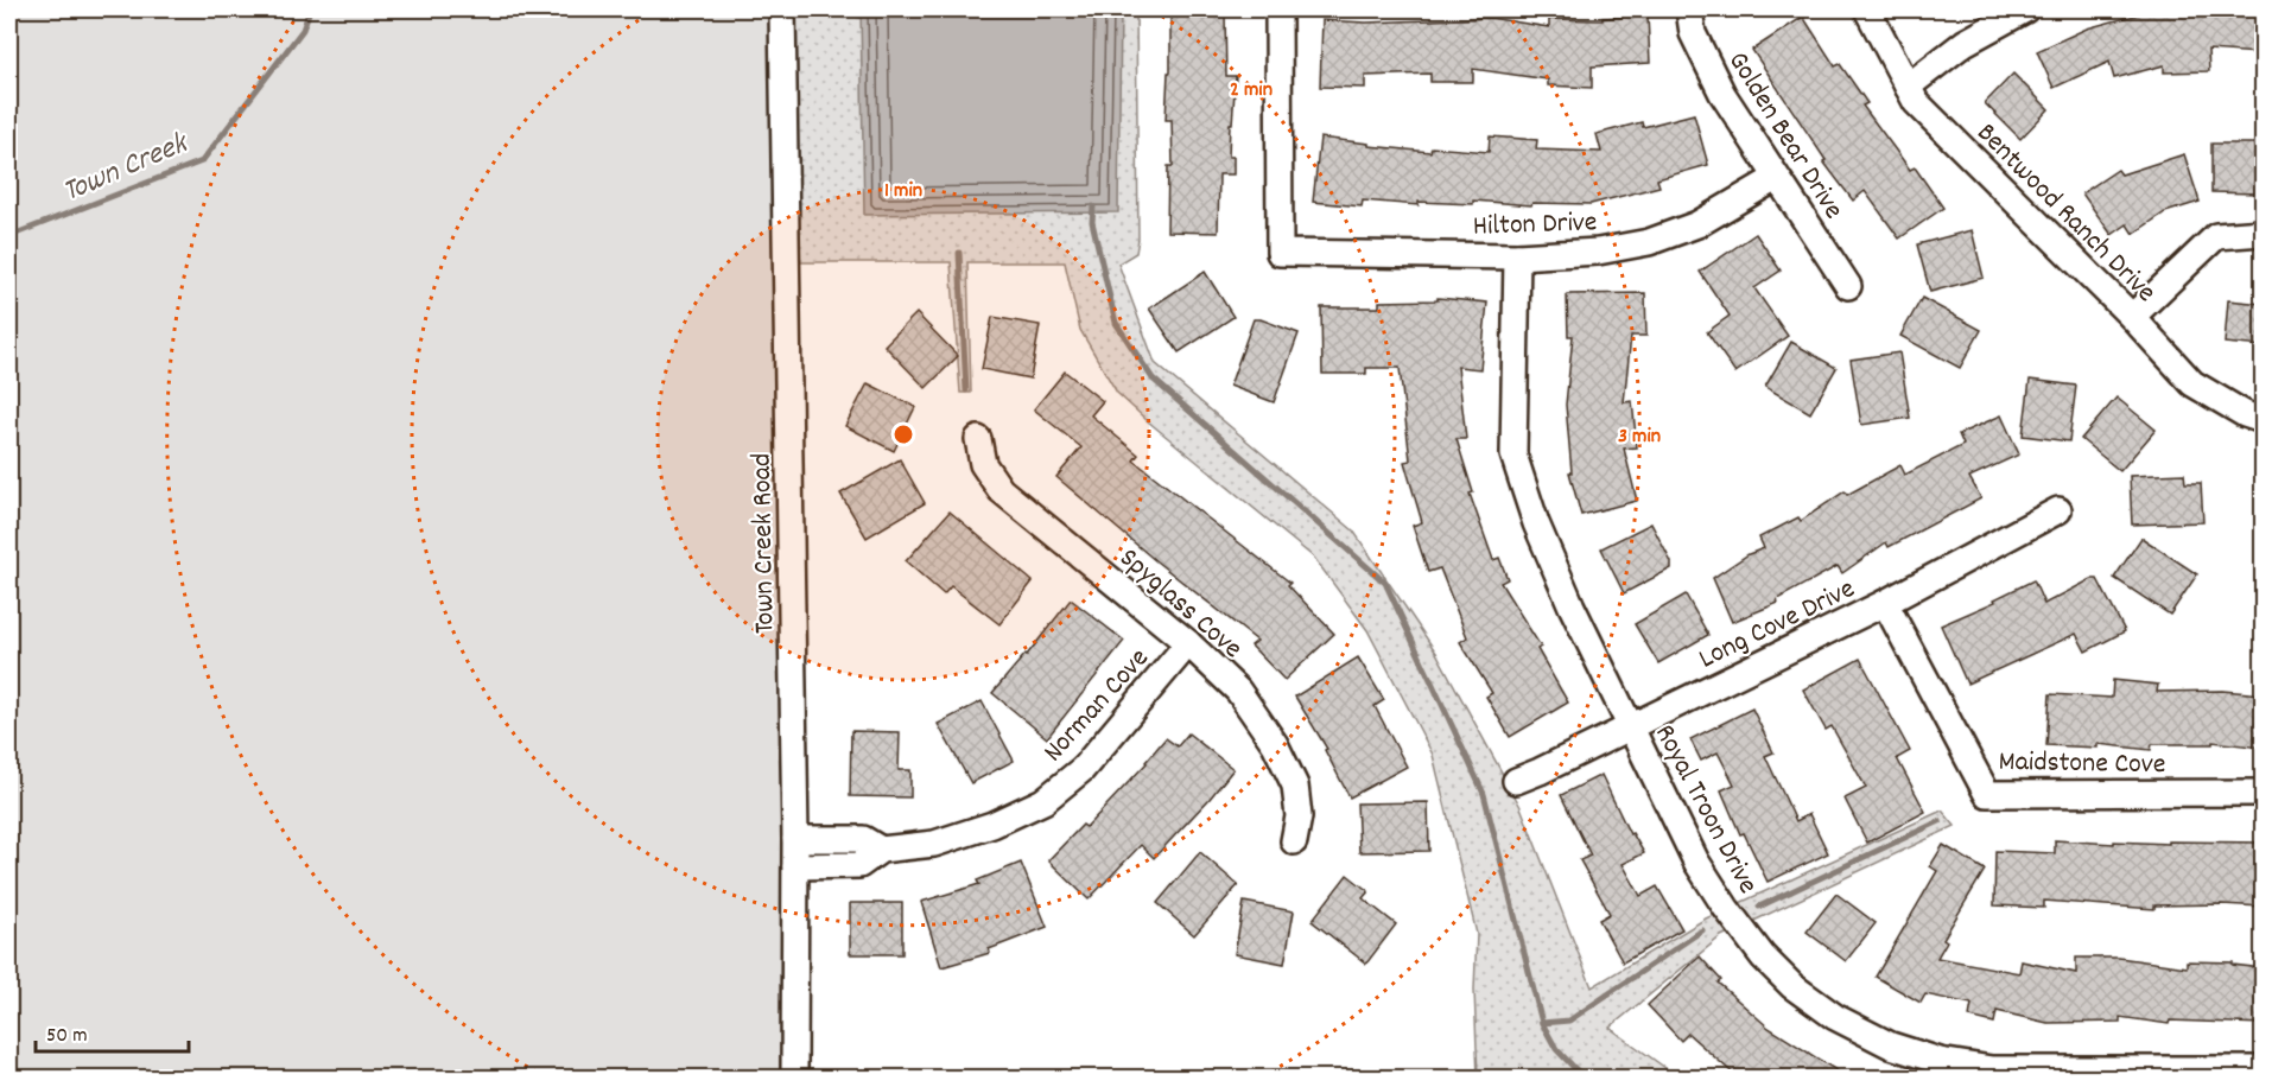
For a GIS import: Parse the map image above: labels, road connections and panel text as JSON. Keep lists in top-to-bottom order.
{
  "streets": {
    "street": [
      "Golden Bear Drive",
      "Bentwood Ranch Drive",
      "Hilton Drive",
      "Town Creek Road",
      "Spyglass Cove",
      "Long Cove Drive",
      "Norman Cove",
      "Maidstone Cove",
      "Royal Troon Drive"
    ]
  },
  "crossings": [
    ["Golden Bear Drive", "Hilton Drive"],
    ["Hilton Drive", "Royal Troon Drive"],
    ["Town Creek Road", "Norman Cove"],
    ["Spyglass Cove", "Norman Cove"],
    ["Long Cove Drive", "Maidstone Cove"],
    ["Long Cove Drive", "Royal Troon Drive"]
  ],
  "water": ["Town Creek"],
  "scale_bar": "50 m",
  "rings": ["2 min", "1 min", "3 min"]
}
